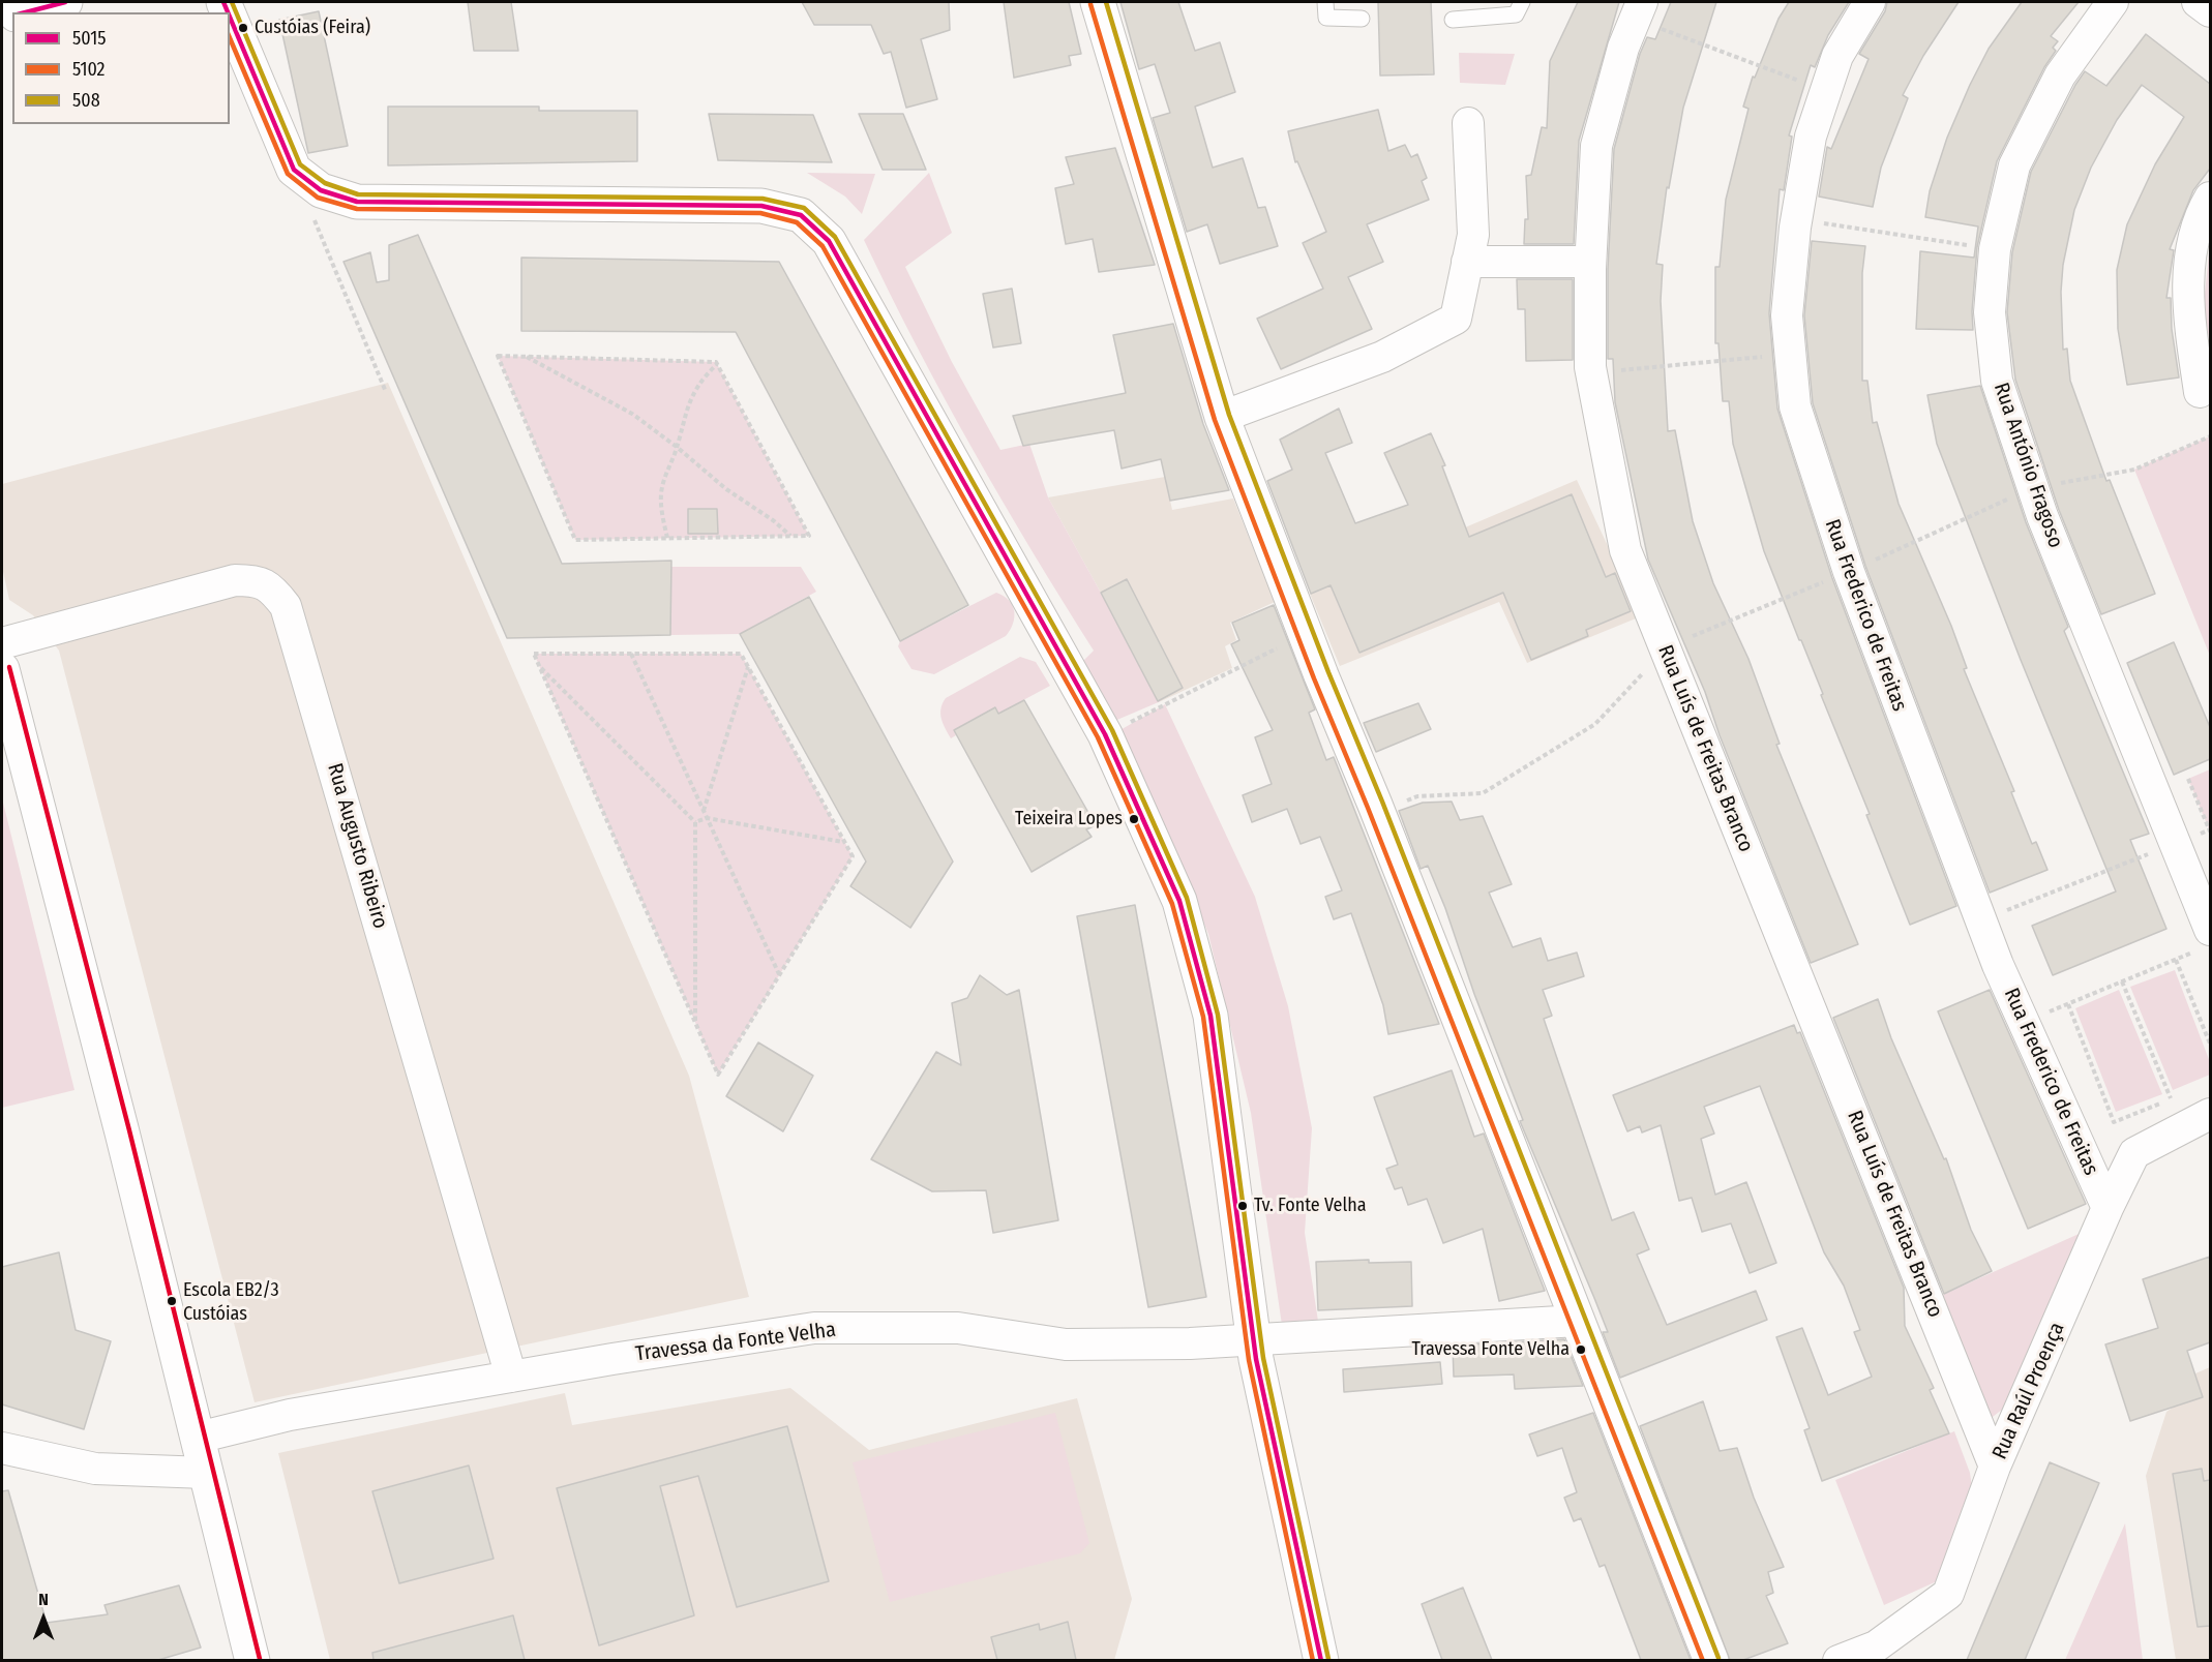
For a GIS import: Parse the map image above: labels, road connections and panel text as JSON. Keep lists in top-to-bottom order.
{
  "streets": {
    "street": [
      "Rua António Fragoso",
      "Rua Frederico de Freitas",
      "Rua Luís de Freitas Branco",
      "Rua Augusto Ribeiro",
      "Travessa da Fonte Velha",
      "Rua Raúl Proença"
    ]
  },
  "crossings": [
    ["Rua Frederico de Freitas", "Rua Raúl Proença"],
    ["Rua Luís de Freitas Branco", "Rua Raúl Proença"],
    ["Rua Augusto Ribeiro", "Travessa da Fonte Velha"]
  ],
  "places": [
    "Custóias (Feira)",
    "Teixeira Lopes",
    "Tv. Fonte Velha",
    "Escola EB2/3 Custóias",
    "Travessa Fonte Velha"
  ],
  "lines": ["transit line 5015", "transit line 508", "transit line 5102"],
  "legend": ["5015", "5102", "508"],
  "north": "top"
}
